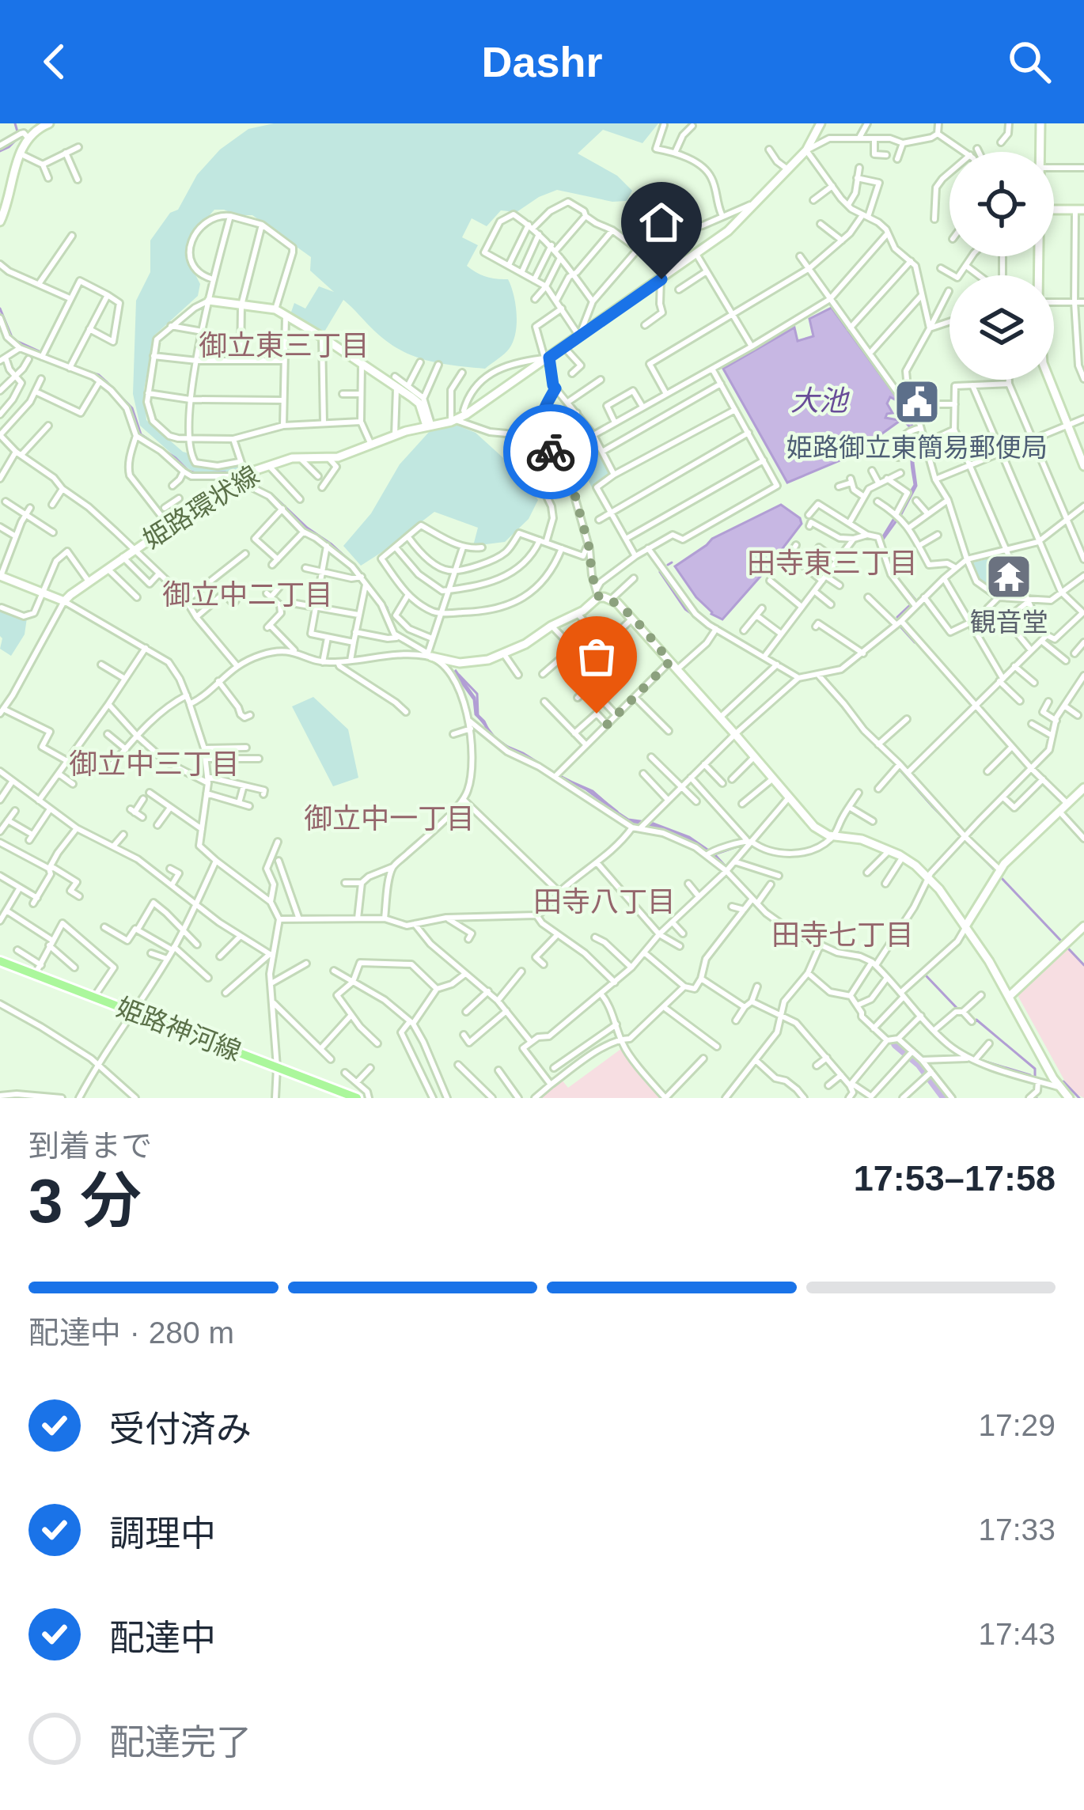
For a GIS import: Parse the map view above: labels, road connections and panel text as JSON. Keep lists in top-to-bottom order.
{
  "streets": {
    "main road": ["姫路神河線"],
    "street": ["姫路環状線"]
  },
  "districts": [
    "御立東三丁目",
    "田寺東三丁目",
    "御立中二丁目",
    "御立中三丁目",
    "御立中一丁目",
    "田寺八丁目",
    "田寺七丁目"
  ],
  "water": ["大池"],
  "places": {
    "public building": ["姫路御立東簡易郵便局"],
    "temple": ["観音堂"]
  },
  "page": {
    "header": "Dashr",
    "heading": ["3 分", "到着まで", "17:53–17:58"],
    "bar": "配達中 · 280 m",
    "list": [
      ["受付済み", "17:29"],
      ["調理中", "17:33"],
      ["配達中", "17:43"],
      "配達完了"
    ]
  }
}
